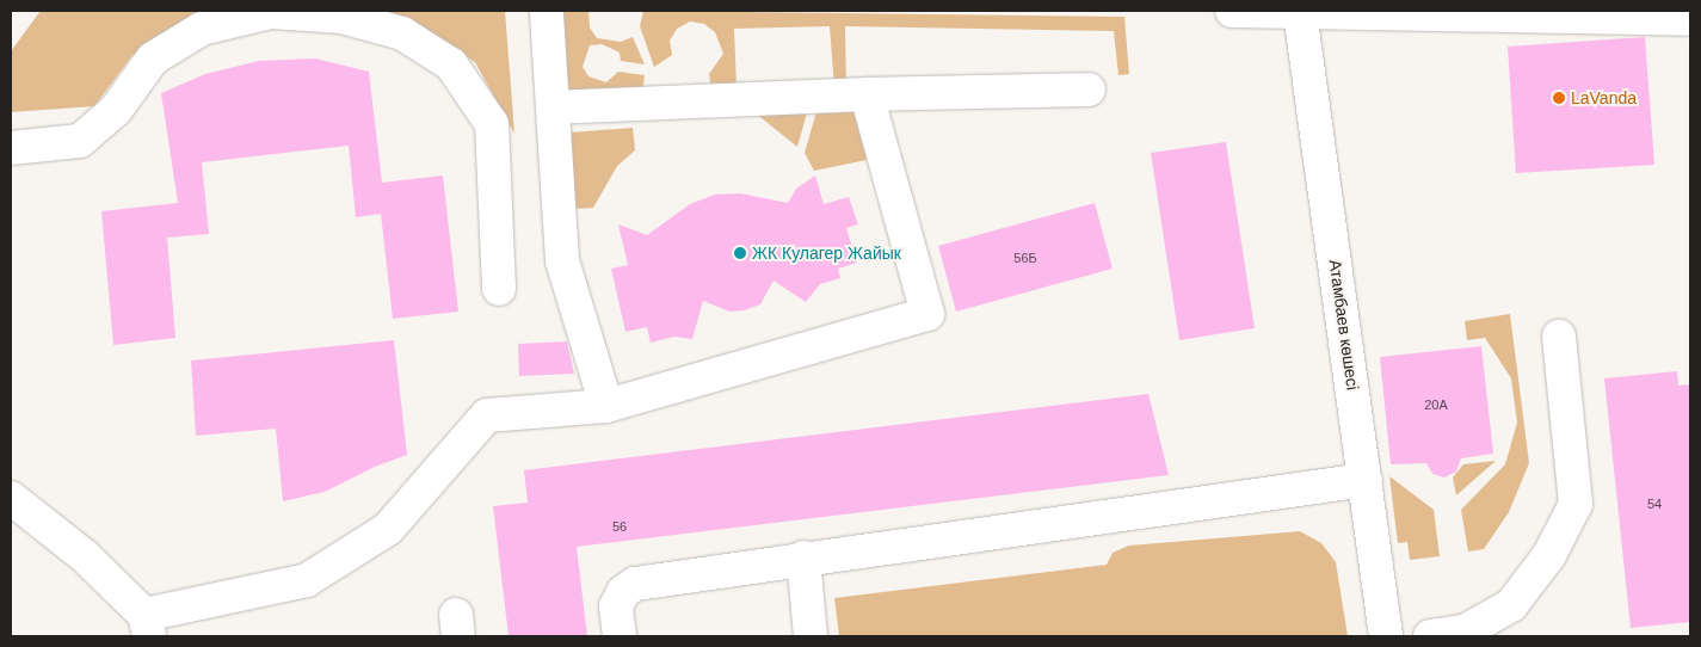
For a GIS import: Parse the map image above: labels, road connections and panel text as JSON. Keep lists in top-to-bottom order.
{
  "streets": {
    "street": ["Атамбаев көшесі"]
  },
  "places": ["LaVanda", "ЖК Кулагер Жайык"],
  "house_numbers": [
    "56Б",
    "20А",
    "54",
    "56"
  ]
}
